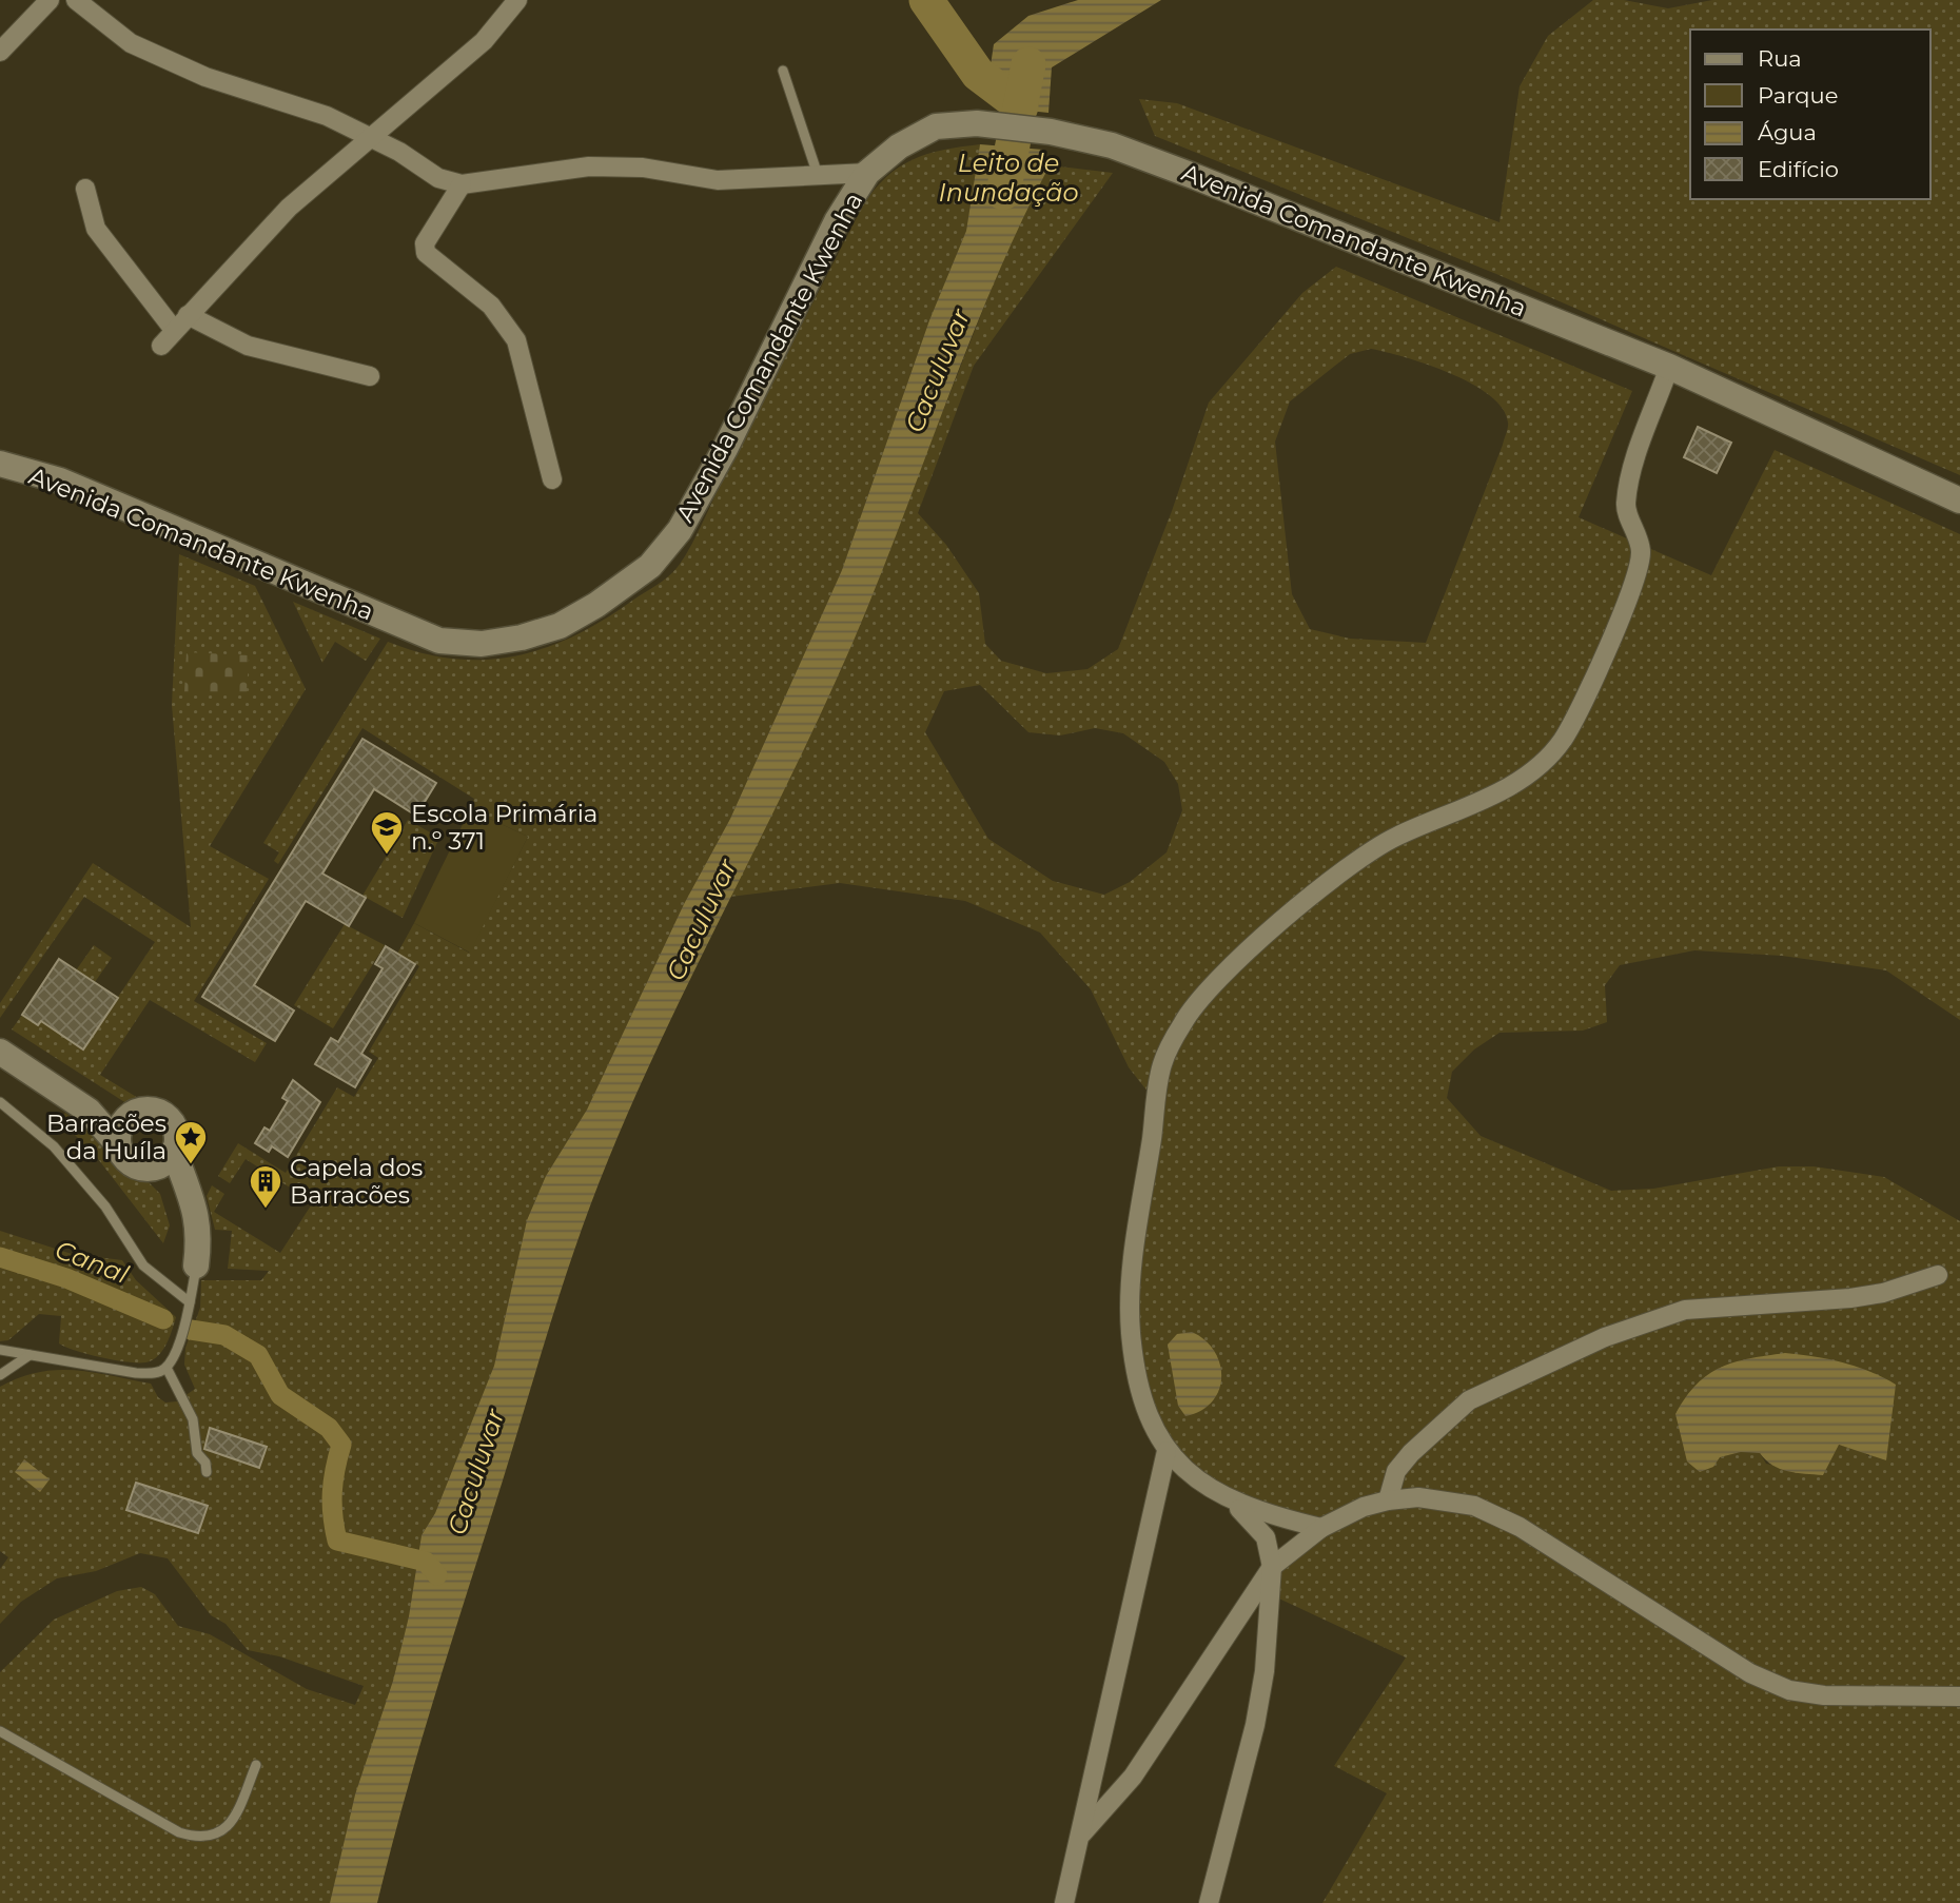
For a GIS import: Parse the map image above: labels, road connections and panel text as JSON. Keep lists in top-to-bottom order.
{
  "streets": {
    "main road": ["Avenida Comandante Kwenha"]
  },
  "water": ["Leito de Inundação", "Caculuvar", "Canal"],
  "places": {
    "school or university": ["Escola Primária n.º 371"],
    "place": ["Barracões da Huíla"],
    "building": ["Capela dos Barracões"]
  },
  "legend": [
    "Rua",
    "Parque",
    "Água",
    "Edifício"
  ]
}
